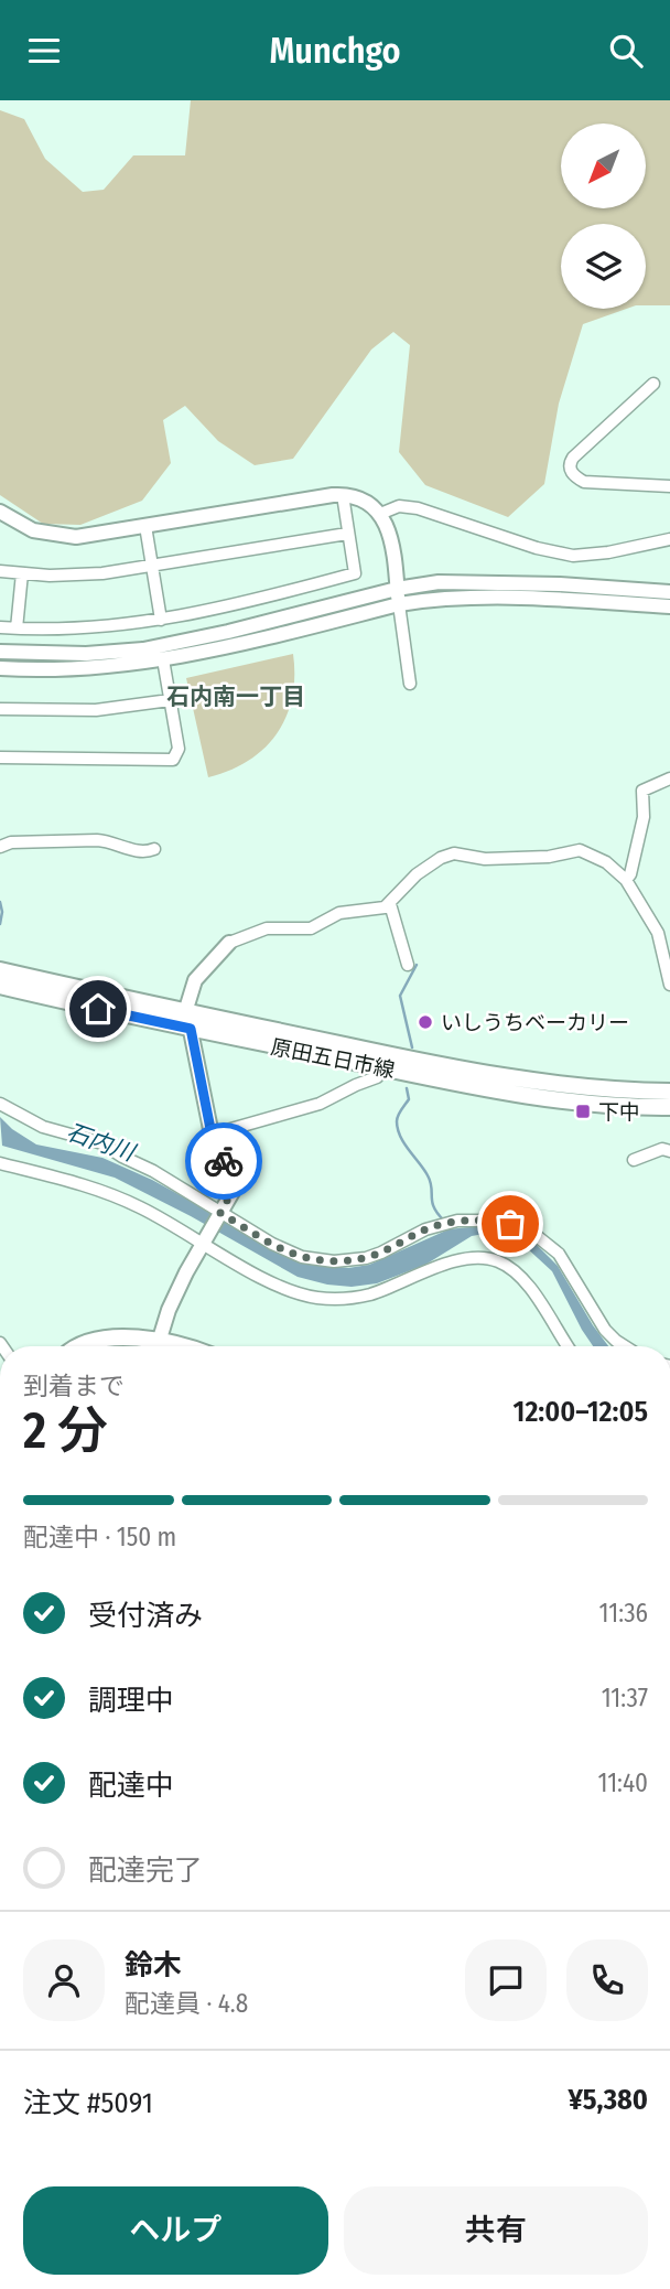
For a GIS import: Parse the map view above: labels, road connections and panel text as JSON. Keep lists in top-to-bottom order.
{
  "streets": {
    "main road": ["原田五日市線"]
  },
  "districts": ["石内南一丁目"],
  "water": ["石内川"],
  "places": {
    "other": ["いしうちベーカリー"],
    "transit": ["下中"]
  },
  "north": "bottom left",
  "page": {
    "header": "Munchgo",
    "heading": ["2 分", "到着まで", "12:00–12:05"],
    "panel": [
      "鈴木",
      "配達員 · 4.8",
      "注文 #5091",
      "¥5,380"
    ],
    "bar": "配達中 · 150 m",
    "list": [
      ["受付済み", "11:36"],
      ["調理中", "11:37"],
      ["配達中", "11:40"],
      "配達完了"
    ],
    "buttons": ["ヘルプ", "共有"]
  }
}
